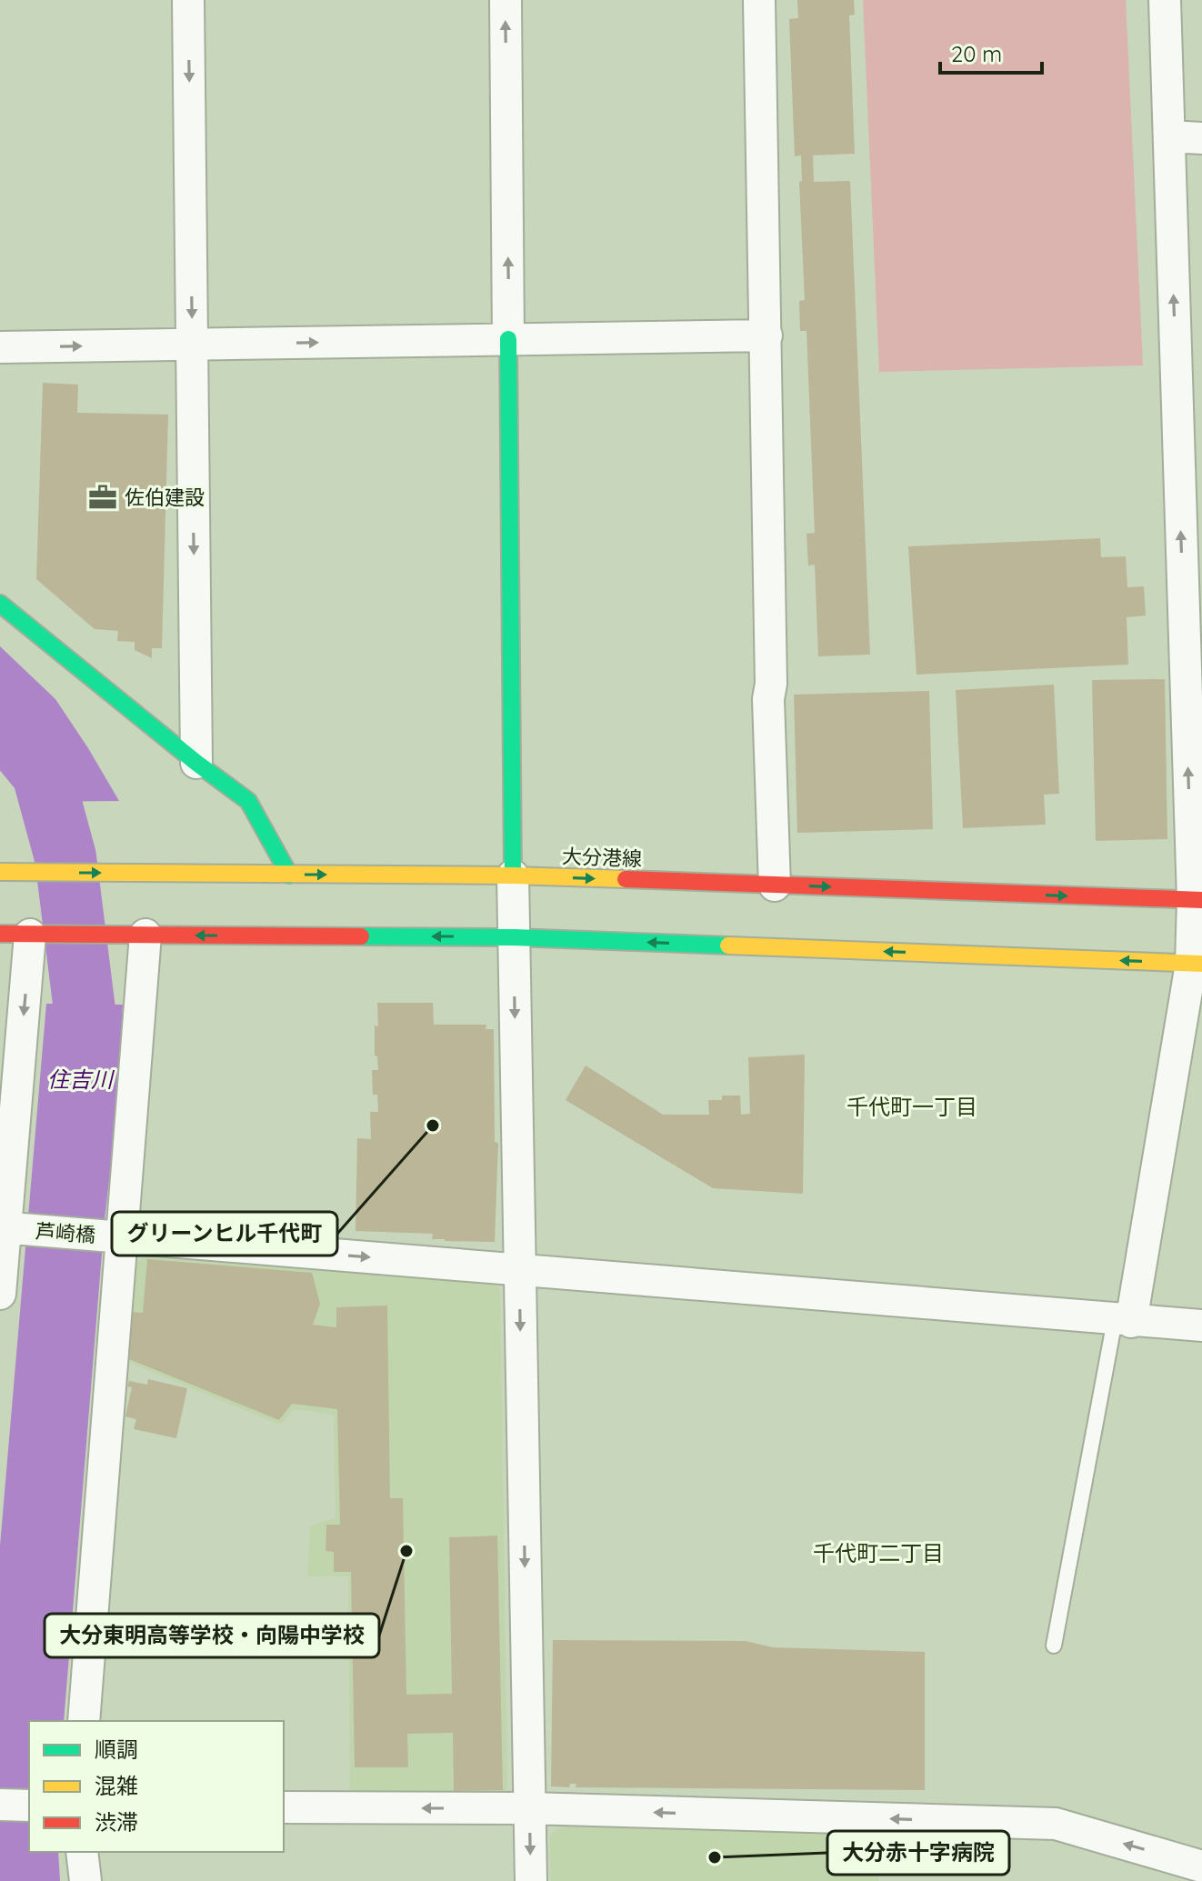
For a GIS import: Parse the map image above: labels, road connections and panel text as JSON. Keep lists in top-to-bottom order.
{
  "streets": {
    "main road": ["大分港線"],
    "street": ["芦崎橋"]
  },
  "districts": ["千代町一丁目", "千代町二丁目"],
  "water": ["住吉川"],
  "places": {
    "office": ["佐伯建設"],
    "other": ["グリーンヒル千代町", "大分東明高等学校・向陽中学校", "大分赤十字病院"]
  },
  "legend": ["順調", "混雑", "渋滞"],
  "scale_bar": "20 m"
}
